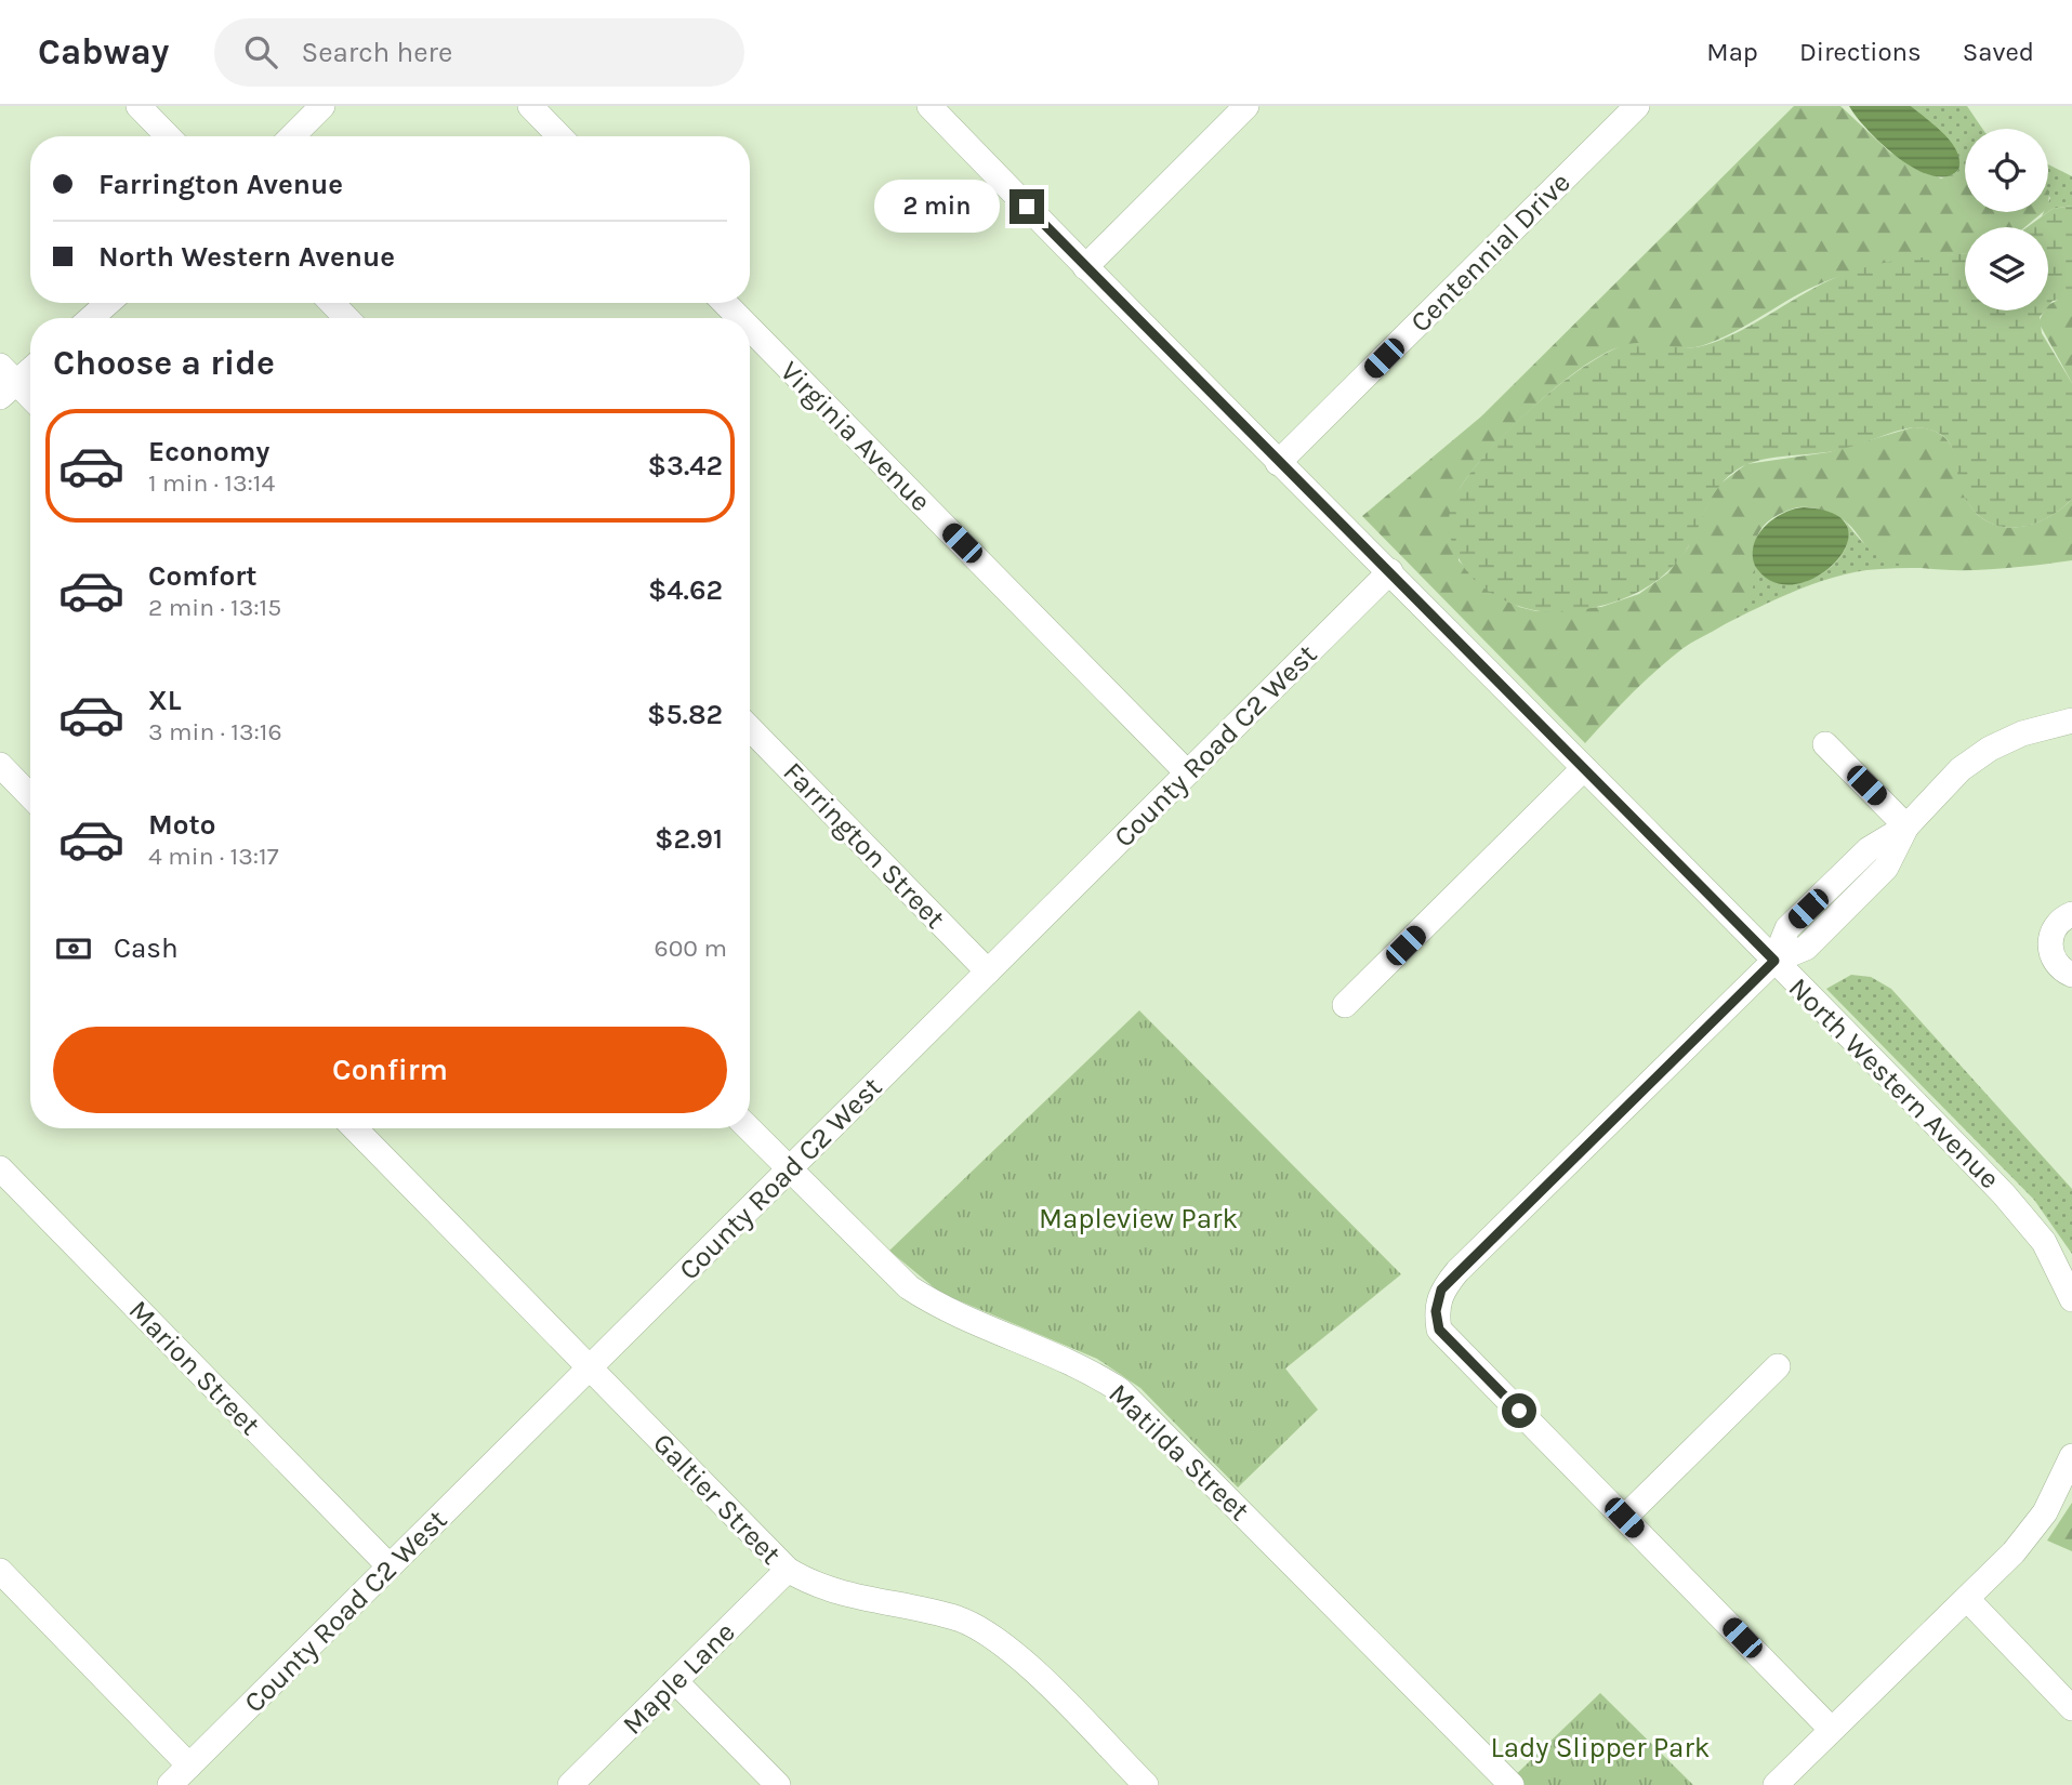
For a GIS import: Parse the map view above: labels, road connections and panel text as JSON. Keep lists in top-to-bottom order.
{
  "streets": {
    "street": [
      "Centennial Drive",
      "Virginia Avenue",
      "County Road C2 West",
      "Farrington Street",
      "North Western Avenue",
      "Marion Street",
      "Matilda Street",
      "Galtier Street",
      "Maple Lane"
    ]
  },
  "crossings": [
    ["Centennial Drive", "North Western Avenue"],
    ["Virginia Avenue", "County Road C2 West"],
    ["County Road C2 West", "Farrington Street"],
    ["County Road C2 West", "North Western Avenue"],
    ["County Road C2 West", "Marion Street"],
    ["County Road C2 West", "Matilda Street"],
    ["County Road C2 West", "Galtier Street"],
    ["Galtier Street", "Maple Lane"]
  ],
  "parks": ["Mapleview Park", "Lady Slipper Park"],
  "page": {
    "header": "Cabway",
    "search": "Search here",
    "nav": ["Map", "Directions", "Saved"],
    "banner": ["Farrington Avenue", "North Western Avenue"],
    "bubble": "2 min",
    "heading": "Choose a ride",
    "list": [
      {
        "name": "Economy",
        "note": "1 min · 13:14",
        "value": "$3.42"
      },
      {
        "name": "Comfort",
        "note": "2 min · 13:15",
        "value": "$4.62"
      },
      {
        "name": "XL",
        "note": "3 min · 13:16",
        "value": "$5.82"
      },
      {
        "name": "Moto",
        "note": "4 min · 13:17",
        "value": "$2.91"
      }
    ],
    "pay": ["Cash", "600 m"],
    "buttons": "Confirm"
  }
}
